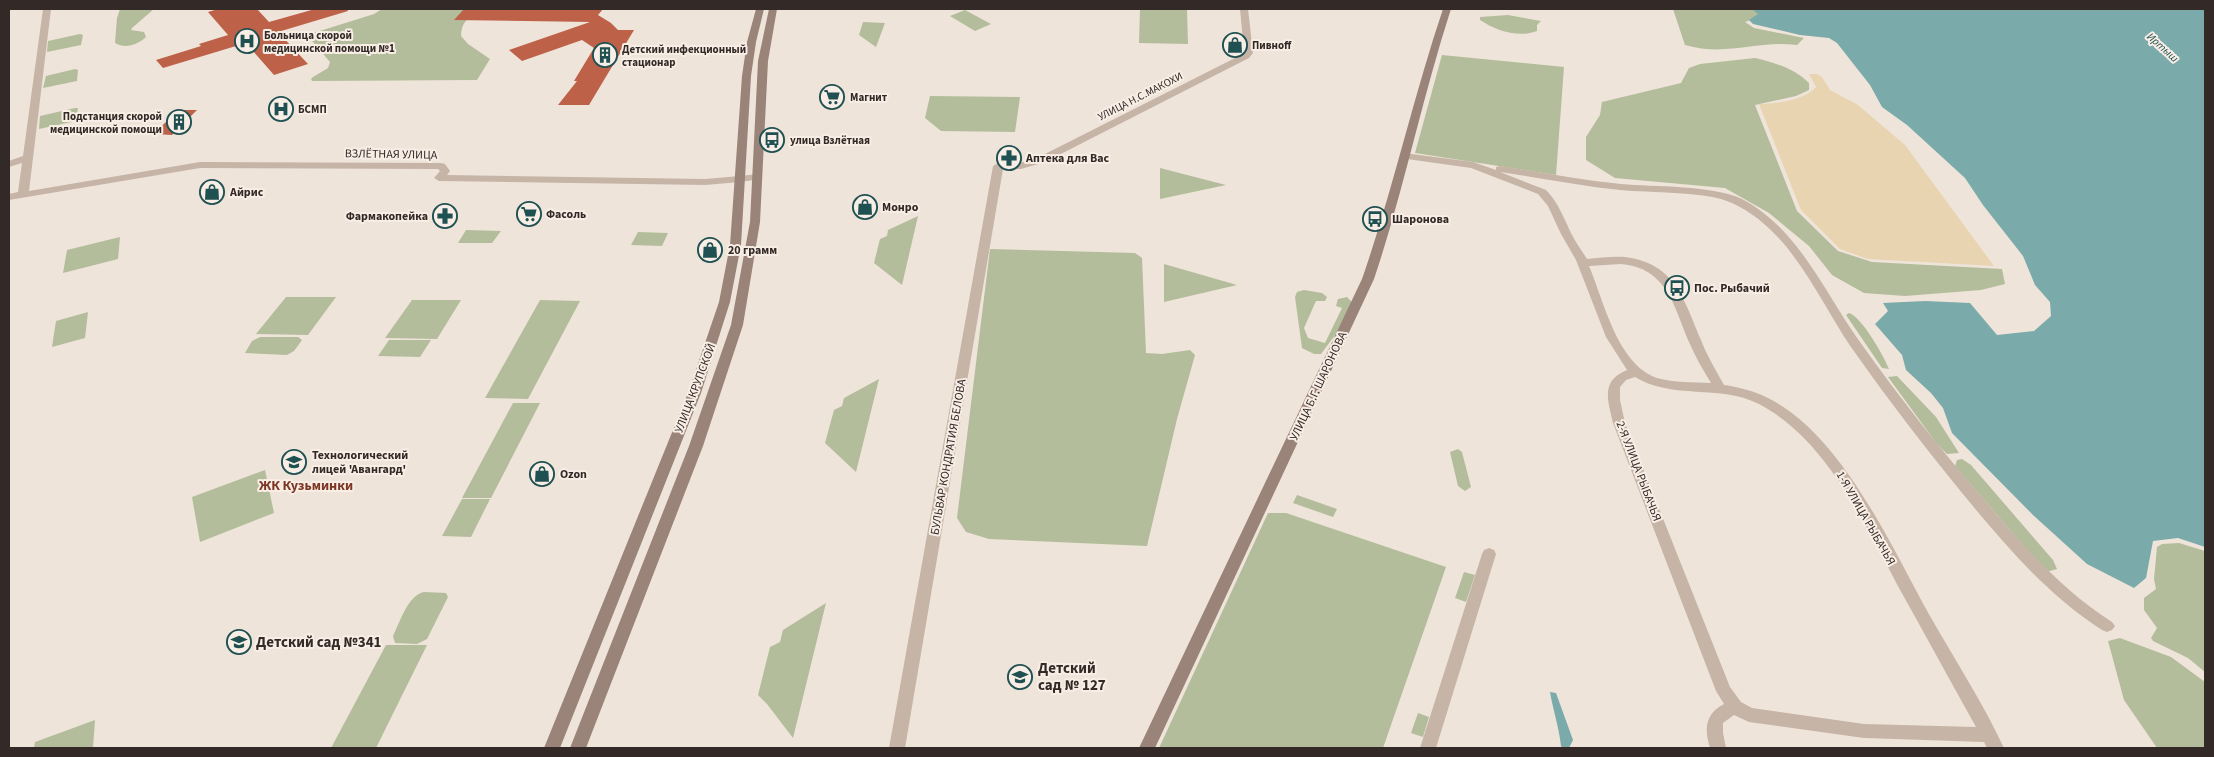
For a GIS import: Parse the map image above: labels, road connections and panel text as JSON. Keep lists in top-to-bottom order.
{
  "streets": {
    "main road": ["УЛИЦА Б.Г. ШАРОНОВА", "УЛИЦА КРУПСКОЙ"],
    "street": [
      "УЛИЦА Н.С.МАКОХИ",
      "ВЗЛЁТНАЯ УЛИЦА",
      "БУЛЬВАР КОНДРАТИЯ БЕЛОВА",
      "2-Я УЛИЦА РЫБАЧЬЯ",
      "1-Я УЛИЦА РЫБАЧЬЯ"
    ]
  },
  "crossings": [
    ["УЛИЦА Н.С.МАКОХИ", "БУЛЬВАР КОНДРАТИЯ БЕЛОВА"],
    ["ВЗЛЁТНАЯ УЛИЦА", "УЛИЦА КРУПСКОЙ"],
    ["2-Я УЛИЦА РЫБАЧЬЯ", "1-Я УЛИЦА РЫБАЧЬЯ"]
  ],
  "districts": ["ЖК Кузьминки"],
  "water": ["Иртыш"],
  "places": {
    "hospital": ["Больница скорой медицинской помощи №1", "БСМП"],
    "shop": [
      "Пивнoff",
      "Айрис",
      "Монро",
      "20 грамм",
      "Ozon"
    ],
    "building": ["Детский инфекционный стационар", "Подстанция скорой медицинской помощи"],
    "supermarket": ["Магнит", "Фасоль"],
    "bus stop": ["улица Взлётная", "Шаронова", "Пос. Рыбачий"],
    "pharmacy": ["Аптека для Вас", "Фармакопейка"],
    "school or university": ["Технологический лицей 'Авангард'", "Детский сад №341", "Детский сад № 127"]
  }
}
